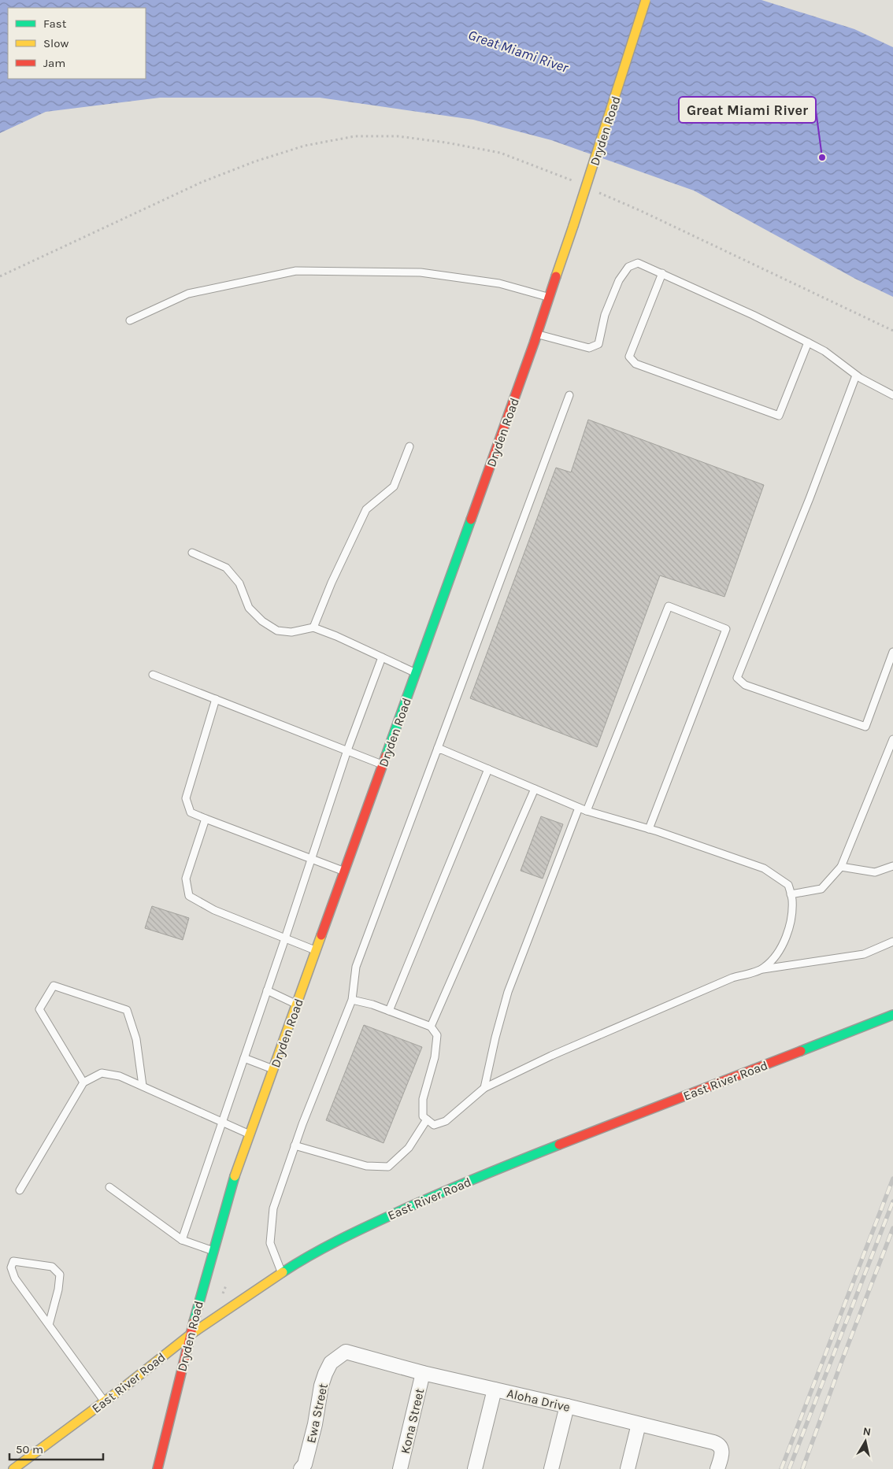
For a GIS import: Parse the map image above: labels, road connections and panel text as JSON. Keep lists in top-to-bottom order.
{
  "streets": {
    "main road": ["Dryden Road", "East River Road"],
    "street": ["Aloha Drive", "Ewa Street", "Kona Street"]
  },
  "crossings": [
    ["Dryden Road", "East River Road"],
    ["Aloha Drive", "Ewa Street"],
    ["Aloha Drive", "Kona Street"]
  ],
  "water": ["Great Miami River"],
  "places": ["Great Miami River"],
  "legend": ["Fast", "Slow", "Jam"],
  "scale_bar": "50 m",
  "north": "top"
}
